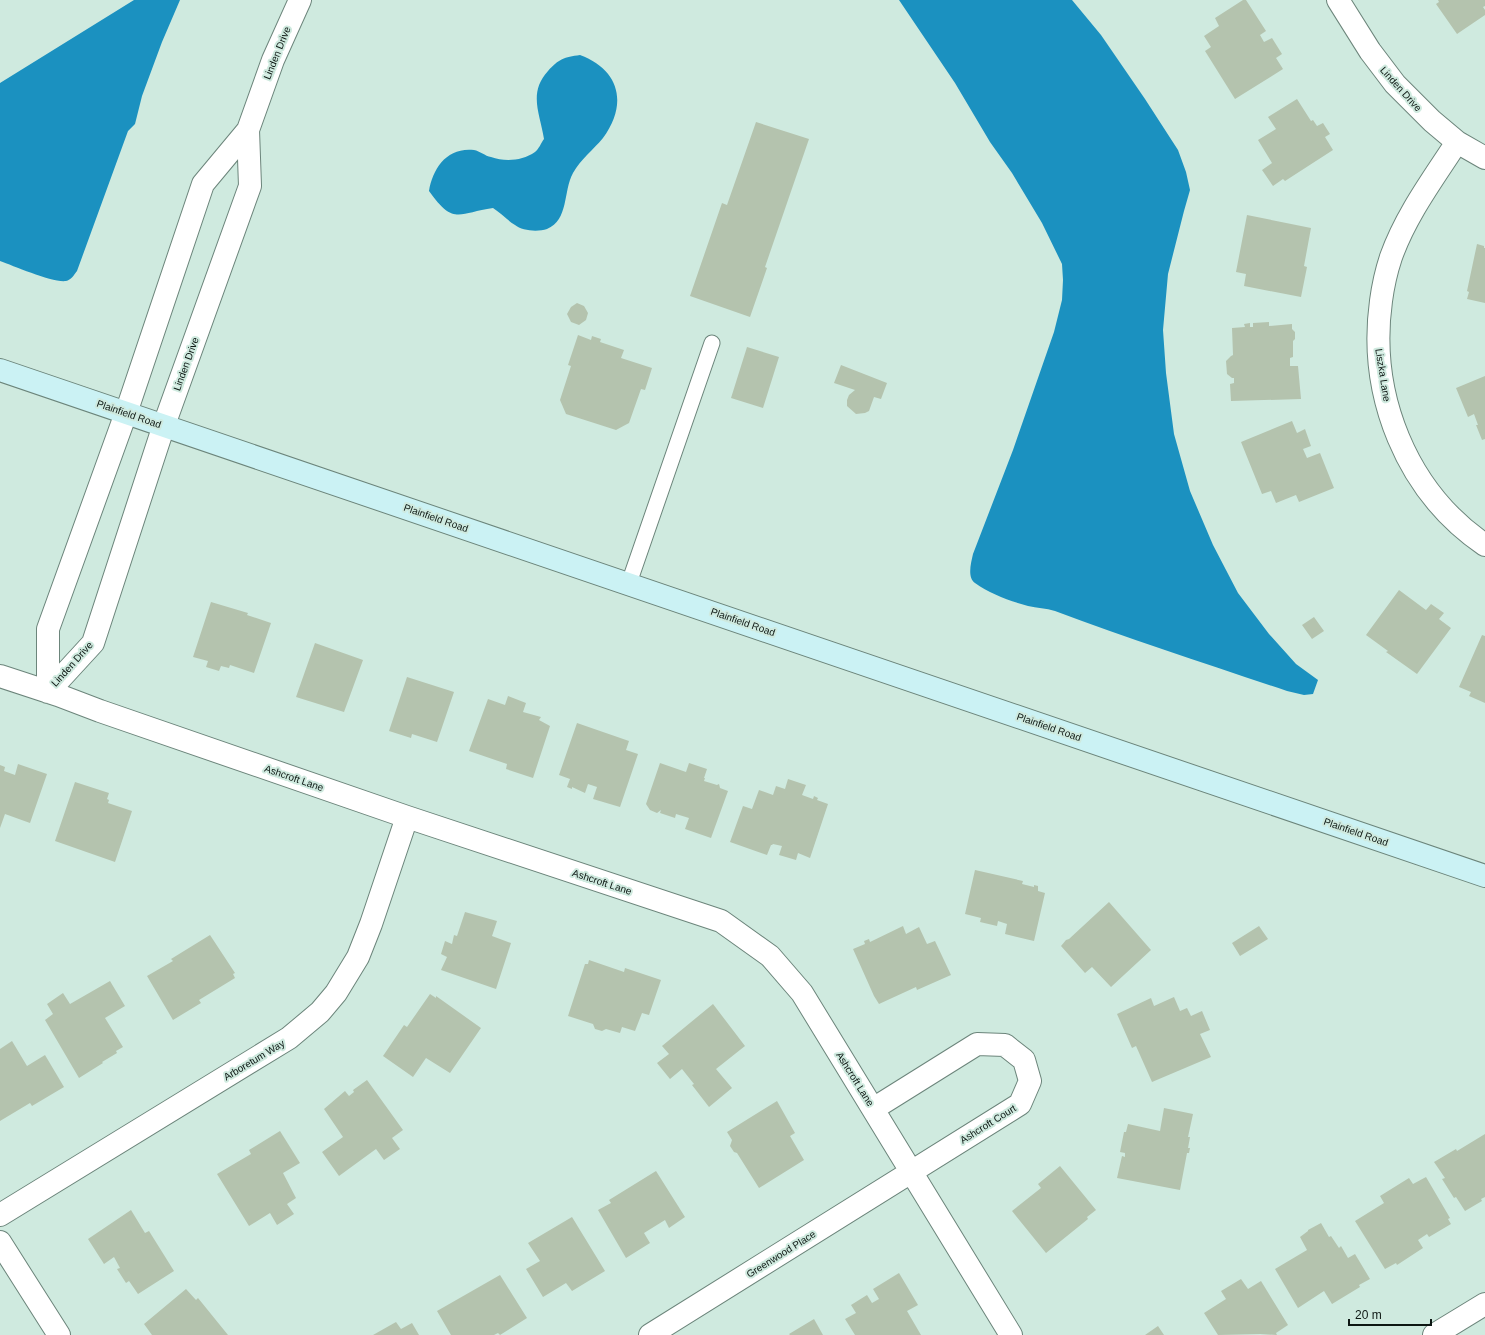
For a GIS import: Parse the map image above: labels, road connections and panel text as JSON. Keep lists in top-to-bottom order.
{
  "streets": {
    "main road": ["Plainfield Road"],
    "street": [
      "Linden Drive",
      "Liszka Lane",
      "Ashcroft Lane",
      "Arboretum Way",
      "Ashcroft Court",
      "Greenwood Place"
    ]
  },
  "crossings": [
    ["Linden Drive", "Liszka Lane"],
    ["Linden Drive", "Plainfield Road"],
    ["Linden Drive", "Ashcroft Lane"],
    ["Ashcroft Lane", "Arboretum Way"],
    ["Ashcroft Lane", "Ashcroft Court"],
    ["Ashcroft Lane", "Greenwood Place"],
    ["Ashcroft Court", "Greenwood Place"]
  ],
  "scale_bar": "20 m"
}
